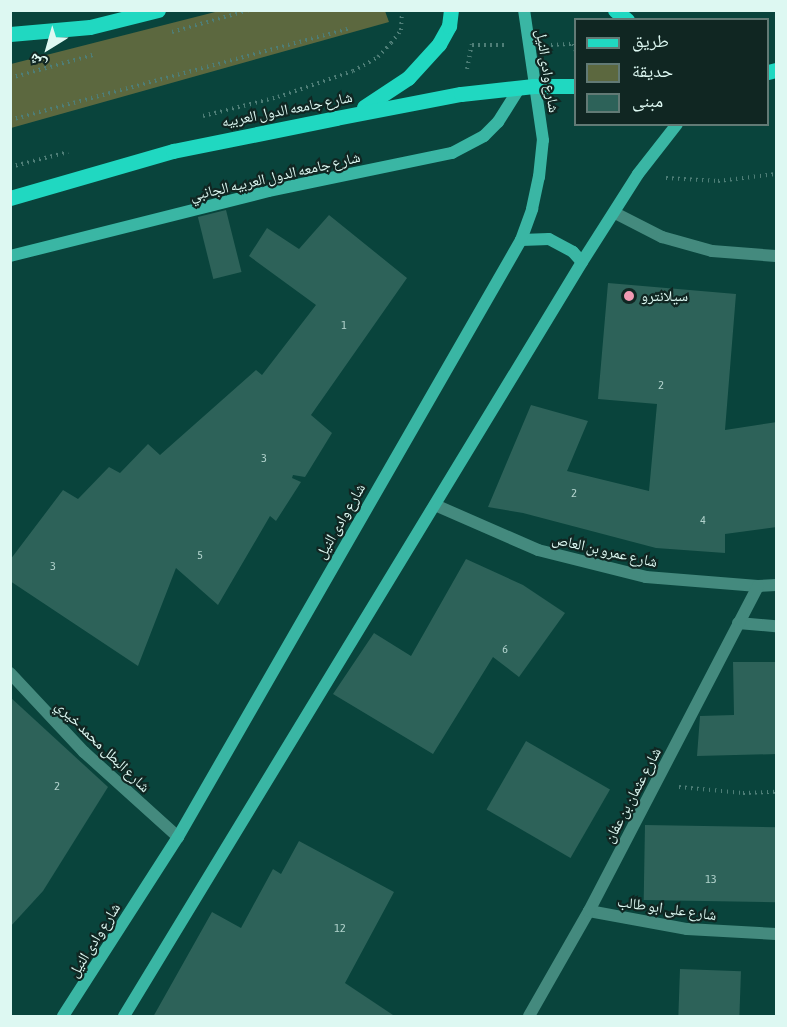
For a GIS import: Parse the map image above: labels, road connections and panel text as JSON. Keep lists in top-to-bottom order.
{
  "streets": {
    "main road": ["شارع جامعه الدول العربيه"],
    "street": [
      "شارع وادى النيل",
      "شارع جامعه الدول العربيه الجانبي",
      "شارع عمرو بن العاص",
      "شارع البطل محمد خيري",
      "شارع عثمان بن عفان",
      "شارع على ابو طالب"
    ]
  },
  "crossings": [
    ["شارع وادى النيل", "شارع جامعه الدول العربيه"],
    ["شارع وادى النيل", "شارع جامعه الدول العربيه الجانبي"],
    ["شارع وادى النيل", "شارع البطل محمد خيري"],
    ["شارع جامعه الدول العربيه", "شارع جامعه الدول العربيه الجانبي"],
    ["شارع عمرو بن العاص", "شارع عثمان بن عفان"],
    ["شارع عثمان بن عفان", "شارع على ابو طالب"]
  ],
  "places": ["سيلانترو"],
  "house_numbers": [
    "1",
    "2",
    "3",
    "2",
    "4",
    "5",
    "3",
    "6",
    "2",
    "13",
    "12"
  ],
  "legend": ["طريق", "حديقة", "مبنى"],
  "north": "bottom left"
}
